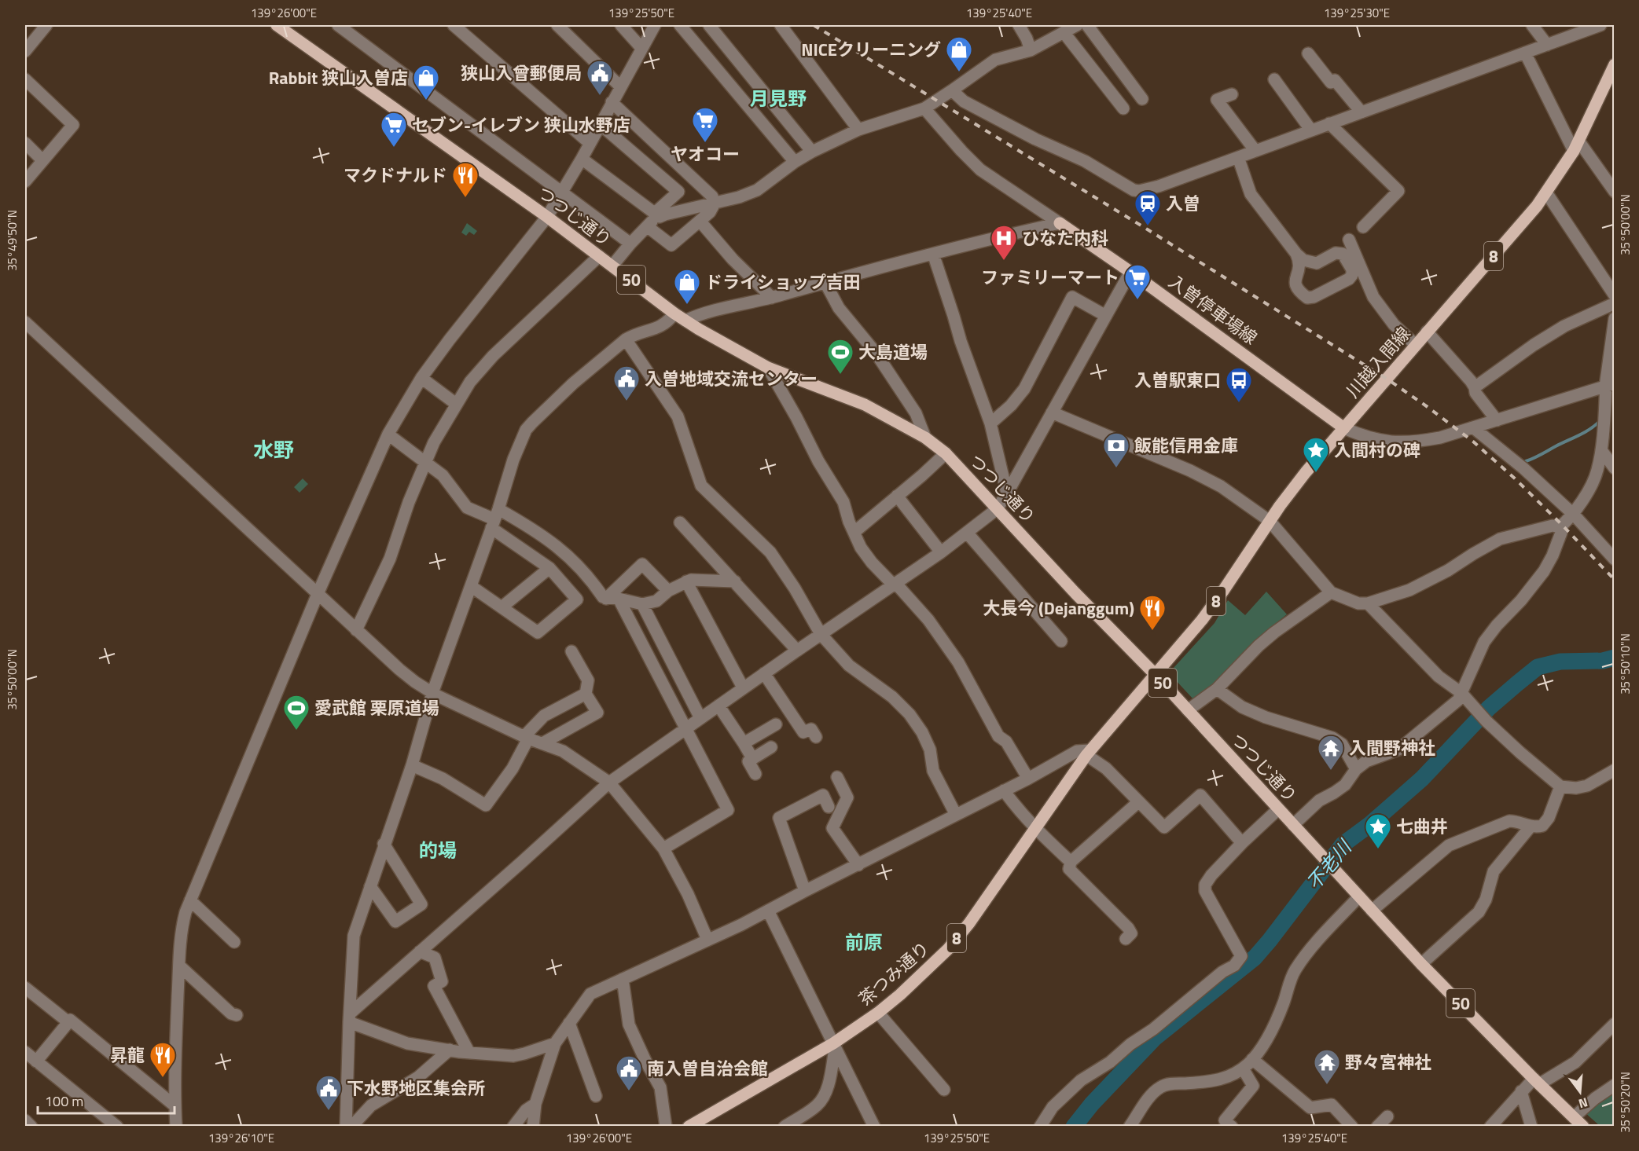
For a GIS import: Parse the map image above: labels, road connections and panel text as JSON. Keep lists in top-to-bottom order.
{
  "streets": {
    "main road": [
      "つつじ通り",
      "8",
      "50",
      "入曽停車場線",
      "川越入間線",
      "茶つみ通り"
    ]
  },
  "crossings": [
    ["つつじ通り", "川越入間線"],
    ["つつじ通り", "茶つみ通り"],
    ["入曽停車場線", "川越入間線"],
    ["川越入間線", "茶つみ通り"]
  ],
  "districts": [
    "月見野",
    "水野",
    "的場",
    "前原"
  ],
  "water": ["不老川"],
  "places": {
    "shop": ["NICEクリーニング", "Rabbit 狭山入曽店", "ドライショップ吉田"],
    "public building": [
      "狭山入曾郵便局",
      "入曽地域交流センター",
      "南入曽自治会館",
      "下水野地区集会所"
    ],
    "supermarket": ["ヤオコー", "セブン-イレブン 狭山水野店", "ファミリーマート"],
    "restaurant": ["マクドナルド", "大長今 (Dejanggum)", "昇龍"],
    "station": ["入曽"],
    "hospital": ["ひなた内科"],
    "sports": ["大島道場", "愛武館 栗原道場"],
    "bus stop": ["入曽駅東口"],
    "bank": ["飯能信用金庫"],
    "place": ["入間村の碑", "七曲井"],
    "temple": ["入間野神社", "野々宮神社"]
  },
  "scale_bar": "100 m",
  "north": "bottom",
  "coordinates": [
    "139°26'00\"E",
    "139°25'50\"E",
    "139°25'40\"E",
    "139°25'30\"E",
    "35°50'00\"N",
    "35°49'50\"N",
    "35°50'10\"N",
    "35°50'20\"N",
    "139°26'10\"E"
  ]
}
